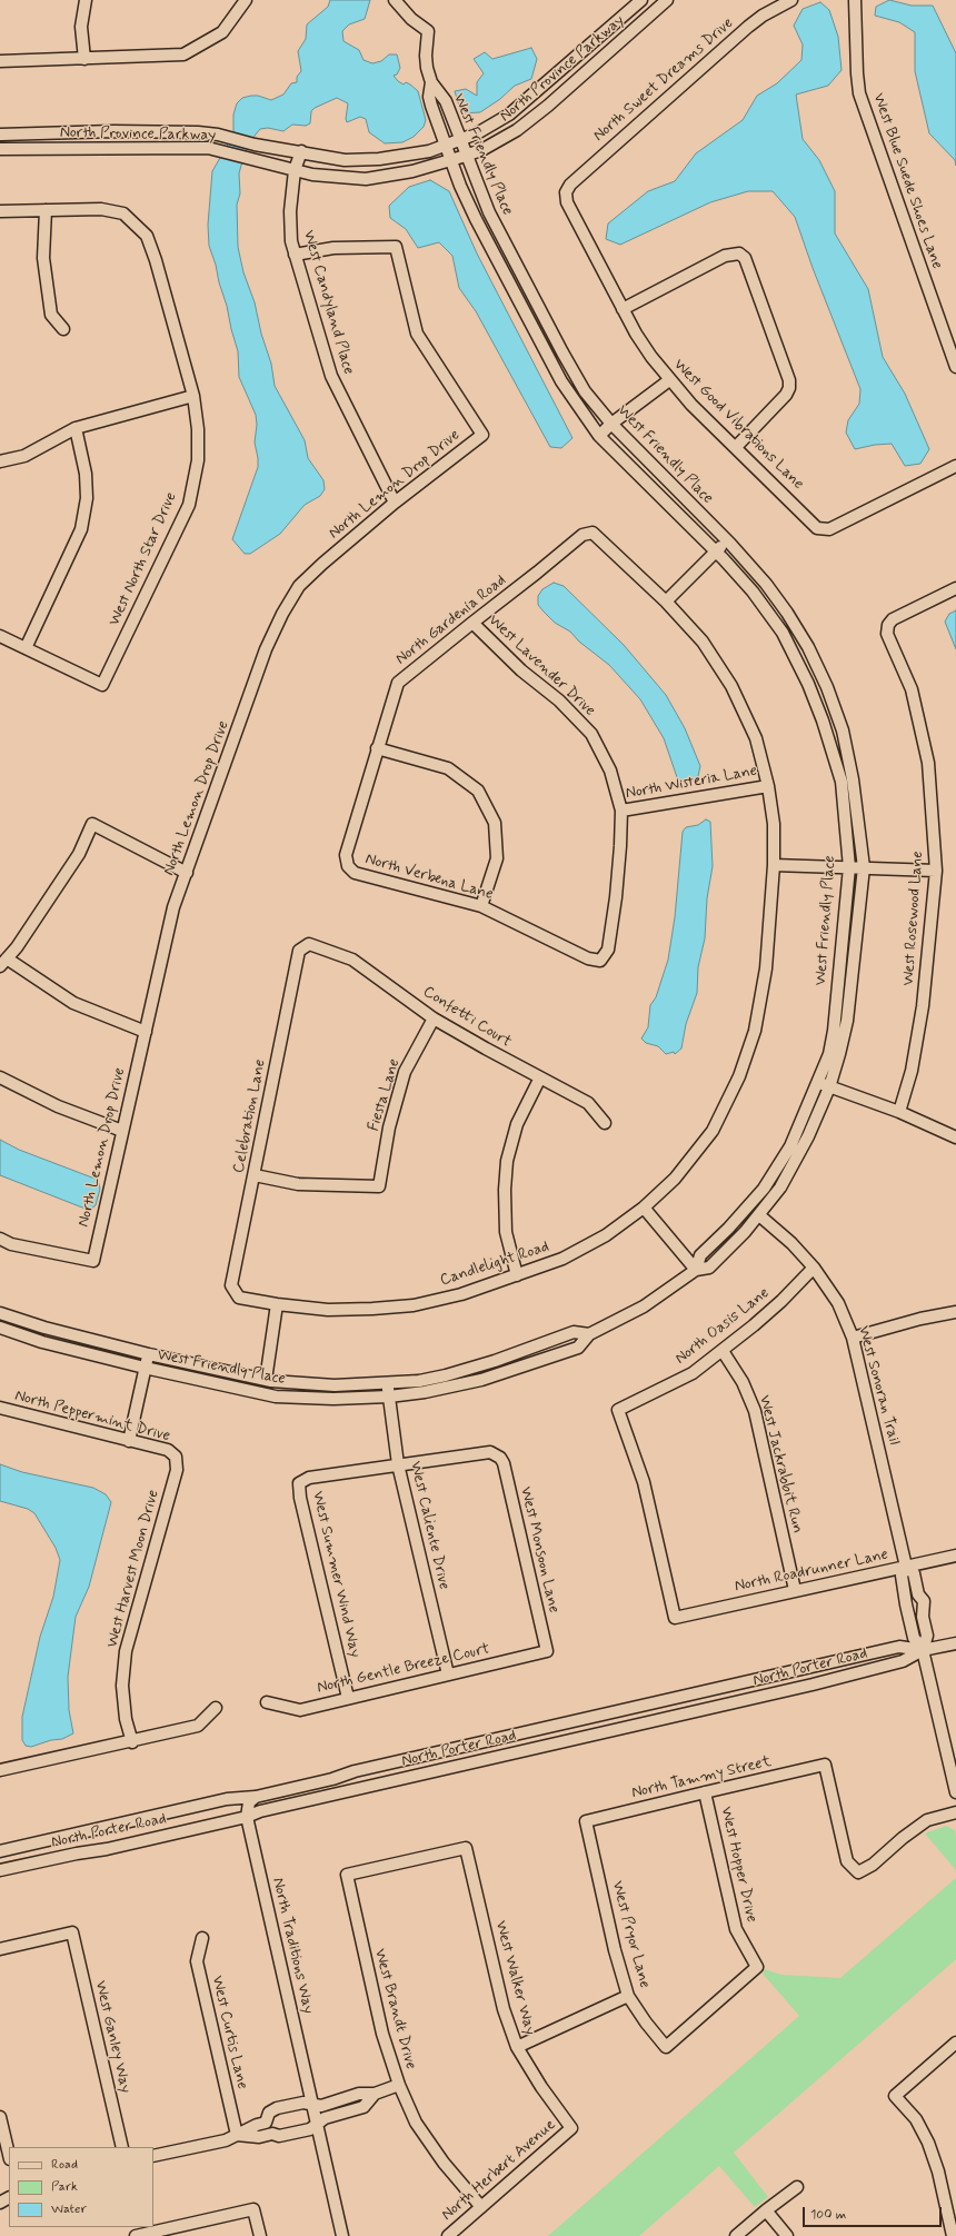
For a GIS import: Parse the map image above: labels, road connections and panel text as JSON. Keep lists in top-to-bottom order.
{
  "streets": {
    "street": [
      "North Province Parkway",
      "North Sweet Dreams Drive",
      "West Friendly Place",
      "West Blue Suede Shoes Lane",
      "West Candyland Place",
      "West Good Vibrations Lane",
      "North Lemon Drop Drive",
      "West North Star Drive",
      "North Gardenia Road",
      "West Lavender Drive",
      "North Wisteria Lane",
      "North Verbena Lane",
      "West Rosewood Lane",
      "Confetti Court",
      "Fiesta Lane",
      "Celebration Lane",
      "Candlelight Road",
      "North Oasis Lane",
      "West Sonoran Trail",
      "North Peppermint Drive",
      "West Jackrabbit Run",
      "West Caliente Drive",
      "West Monsoon Lane",
      "West Harvest Moon Drive",
      "North Roadrunner Lane",
      "West Summer Wind Way",
      "North Porter Road",
      "North Gentle Breeze Court",
      "North Tammy Street",
      "West Hopper Drive",
      "West Pryor Lane",
      "North Traditions Way",
      "West Walker Way",
      "West Brandt Drive",
      "West Curtis Lane",
      "West Ganley Way",
      "North Herbert Avenue"
    ]
  },
  "crossings": [
    ["North Province Parkway", "West Friendly Place"],
    ["North Province Parkway", "West Candyland Place"],
    ["North Sweet Dreams Drive", "West Good Vibrations Lane"],
    ["West Friendly Place", "West Sonoran Trail"],
    ["West Friendly Place", "West Caliente Drive"],
    ["West Candyland Place", "North Lemon Drop Drive"],
    ["North Gardenia Road", "West Lavender Drive"],
    ["North Gardenia Road", "North Verbena Lane"],
    ["North Gardenia Road", "Candlelight Road"],
    ["West Lavender Drive", "North Wisteria Lane"],
    ["West Lavender Drive", "North Verbena Lane"],
    ["North Wisteria Lane", "Candlelight Road"],
    ["Confetti Court", "Fiesta Lane"],
    ["Confetti Court", "Celebration Lane"],
    ["Fiesta Lane", "Celebration Lane"],
    ["Celebration Lane", "Candlelight Road"],
    ["North Oasis Lane", "West Sonoran Trail"],
    ["North Oasis Lane", "West Jackrabbit Run"],
    ["North Oasis Lane", "North Roadrunner Lane"],
    ["West Sonoran Trail", "North Roadrunner Lane"],
    ["West Sonoran Trail", "North Porter Road"],
    ["North Peppermint Drive", "West Harvest Moon Drive"],
    ["West Jackrabbit Run", "North Roadrunner Lane"],
    ["West Caliente Drive", "West Monsoon Lane"],
    ["West Caliente Drive", "West Summer Wind Way"],
    ["West Caliente Drive", "North Gentle Breeze Court"],
    ["West Monsoon Lane", "West Summer Wind Way"],
    ["West Monsoon Lane", "North Gentle Breeze Court"],
    ["West Summer Wind Way", "North Gentle Breeze Court"],
    ["North Porter Road", "North Traditions Way"],
    ["North Tammy Street", "West Hopper Drive"],
    ["North Tammy Street", "West Pryor Lane"],
    ["West Hopper Drive", "West Pryor Lane"],
    ["West Walker Way", "West Brandt Drive"],
    ["West Walker Way", "North Herbert Avenue"],
    ["West Brandt Drive", "North Herbert Avenue"]
  ],
  "legend": ["Road", "Park", "Water"],
  "scale_bar": "100 m"
}
